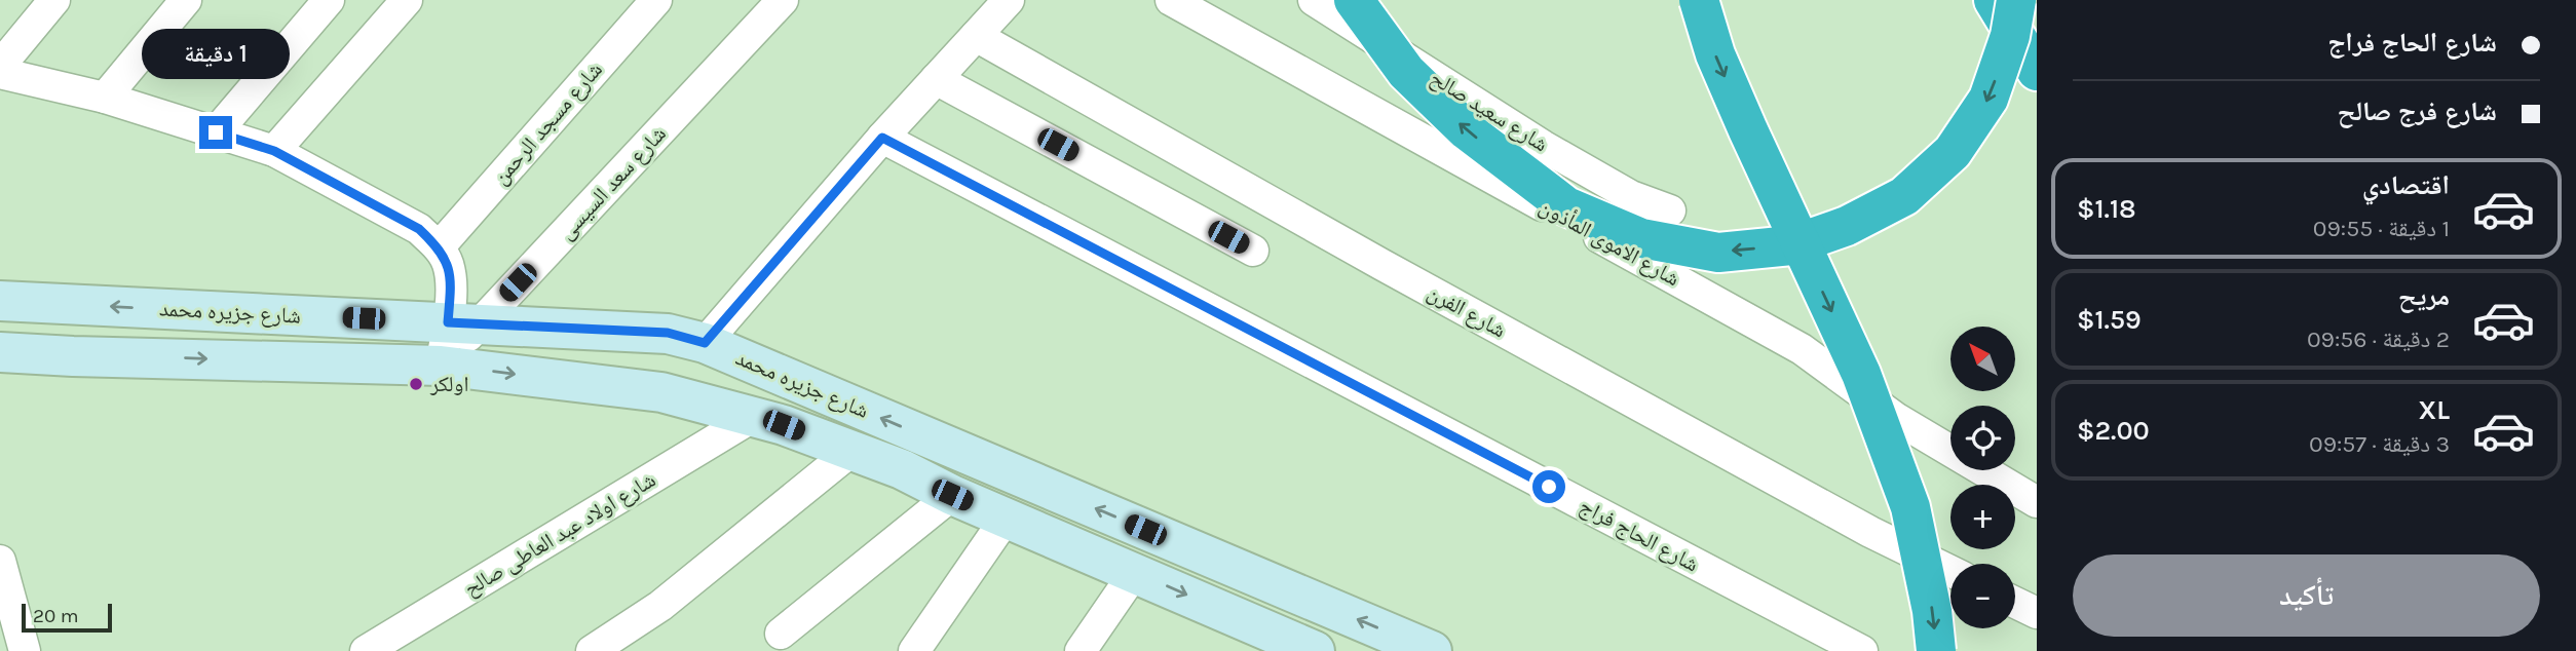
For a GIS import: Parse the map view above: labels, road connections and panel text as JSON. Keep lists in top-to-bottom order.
{
  "streets": {
    "main road": ["شارع جزيره محمد"],
    "street": [
      "شارع سعيد صالح",
      "شارع مسجد الرحمن",
      "شارع سعد السيسى",
      "شارع الاموى المأذون",
      "شارع الفرن",
      "شارع اولاد عبد العاطى صالح",
      "شارع الحاج فراج"
    ]
  },
  "crossings": [
    ["شارع سعد السيسى", "شارع جزيره محمد"],
    ["شارع جزيره محمد", "شارع اولاد عبد العاطى صالح"]
  ],
  "places": ["اولكر"],
  "scale_bar": "20 m",
  "north": "top left",
  "page": {
    "banner": ["شارع الحاج فراج", "شارع فرج صالح"],
    "bubble": "1 دقيقة",
    "list": [
      {
        "name": "اقتصادي",
        "note": "1 دقيقة · 09:55",
        "value": "$1.18"
      },
      {
        "name": "مريح",
        "note": "2 دقيقة · 09:56",
        "value": "$1.59"
      },
      {
        "name": "XL",
        "note": "3 دقيقة · 09:57",
        "value": "$2.00"
      }
    ],
    "map_buttons": ["+", "−"],
    "buttons": "تأكيد",
    "scale": "20 m"
  }
}
